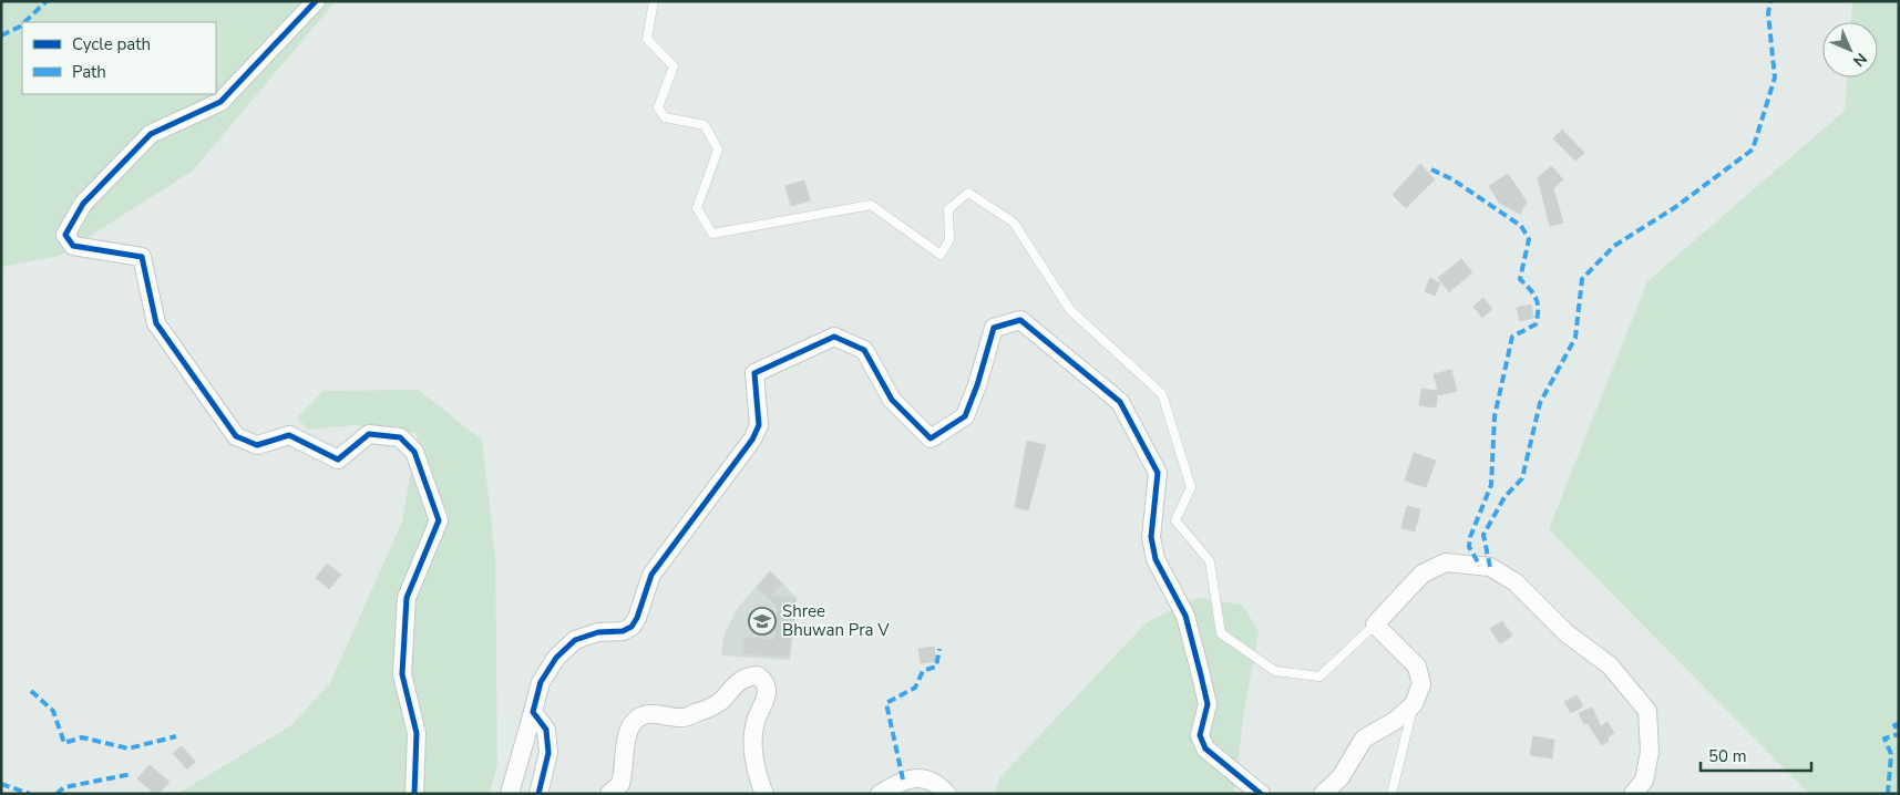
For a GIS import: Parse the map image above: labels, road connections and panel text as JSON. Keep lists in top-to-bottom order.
{
  "places": {
    "school or university": ["Shree Bhuwan Pra V"]
  },
  "legend": ["Cycle path", "Path"],
  "scale_bar": "50 m",
  "north": "bottom right"
}
